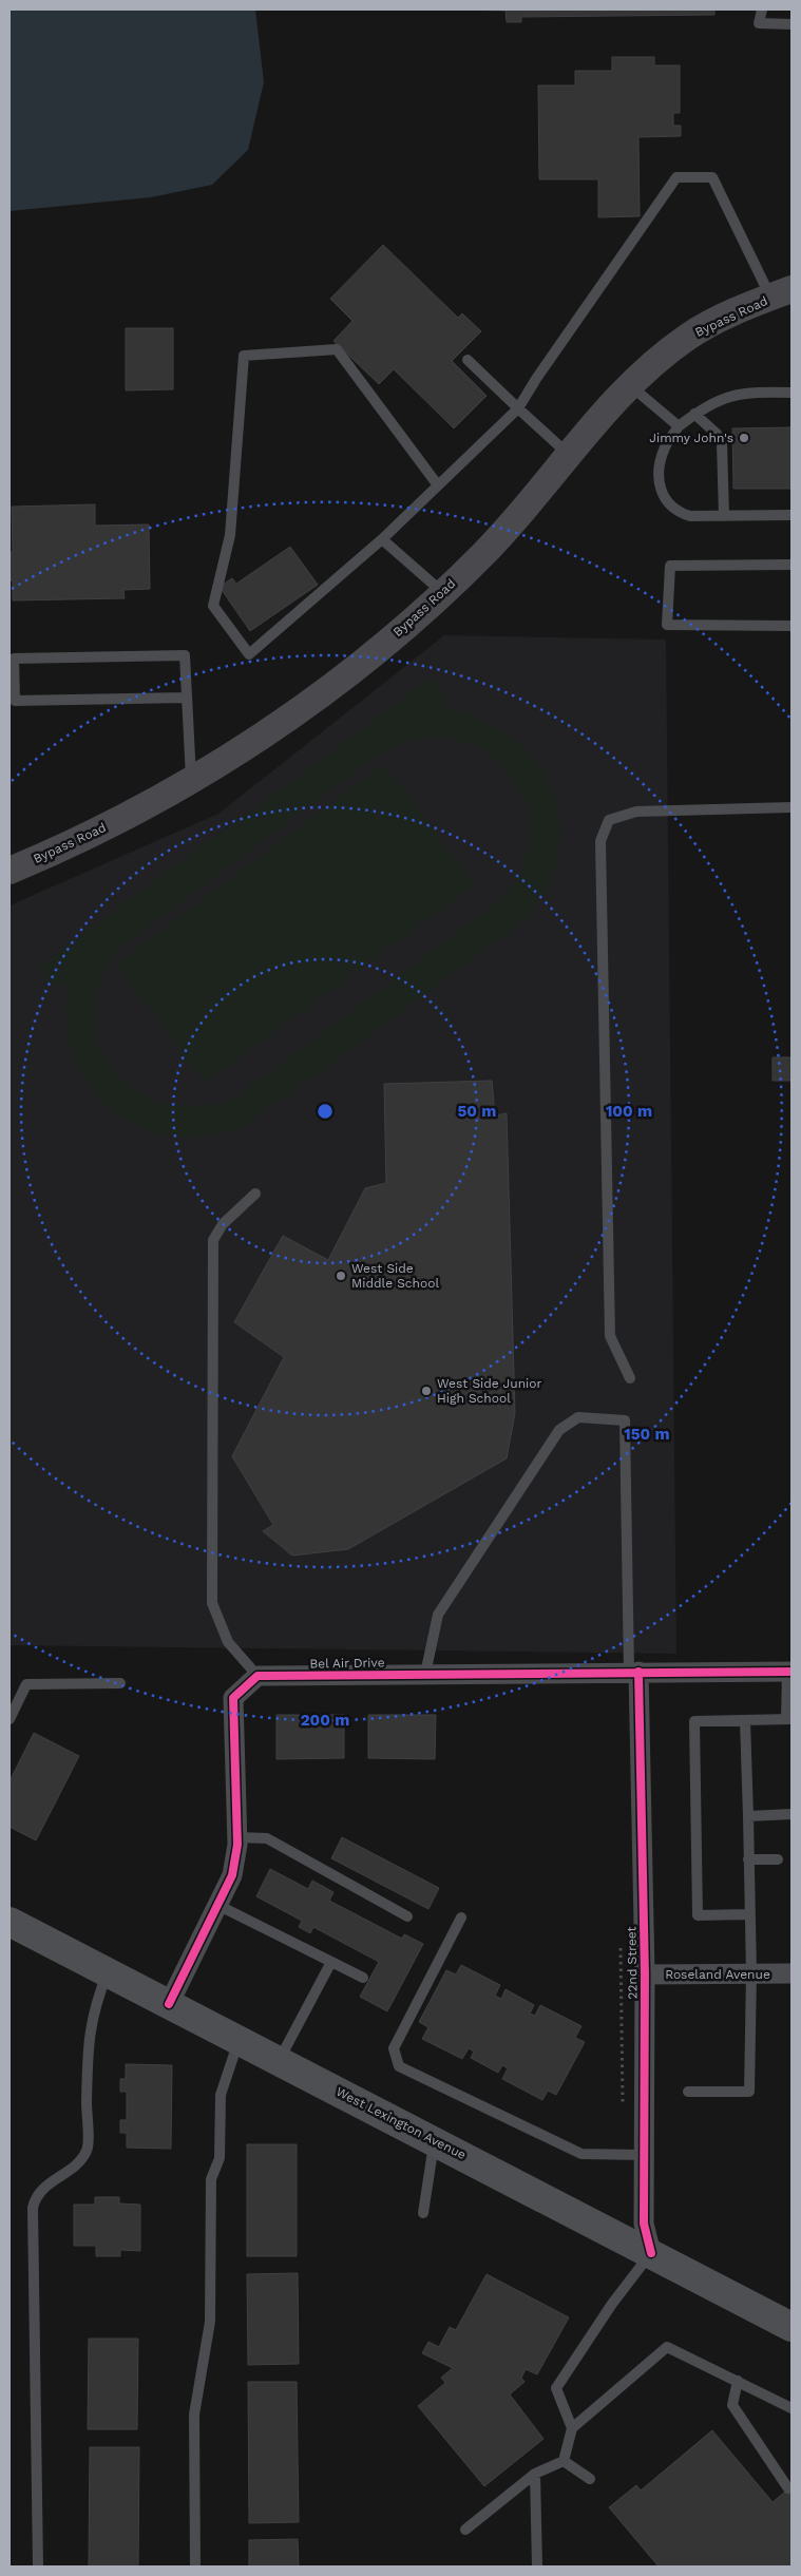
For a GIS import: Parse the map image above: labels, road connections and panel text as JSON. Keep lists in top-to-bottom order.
{
  "streets": {
    "main road": ["Bypass Road", "West Lexington Avenue"],
    "street": ["Bel Air Drive", "22nd Street", "Roseland Avenue"]
  },
  "crossings": [
    ["Bel Air Drive", "22nd Street"],
    ["22nd Street", "Roseland Avenue"],
    ["22nd Street", "West Lexington Avenue"]
  ],
  "places": ["Jimmy John's", "West Side Middle School", "West Side Junior High School"],
  "rings": [
    "50 m",
    "100 m",
    "150 m",
    "200 m"
  ]
}
